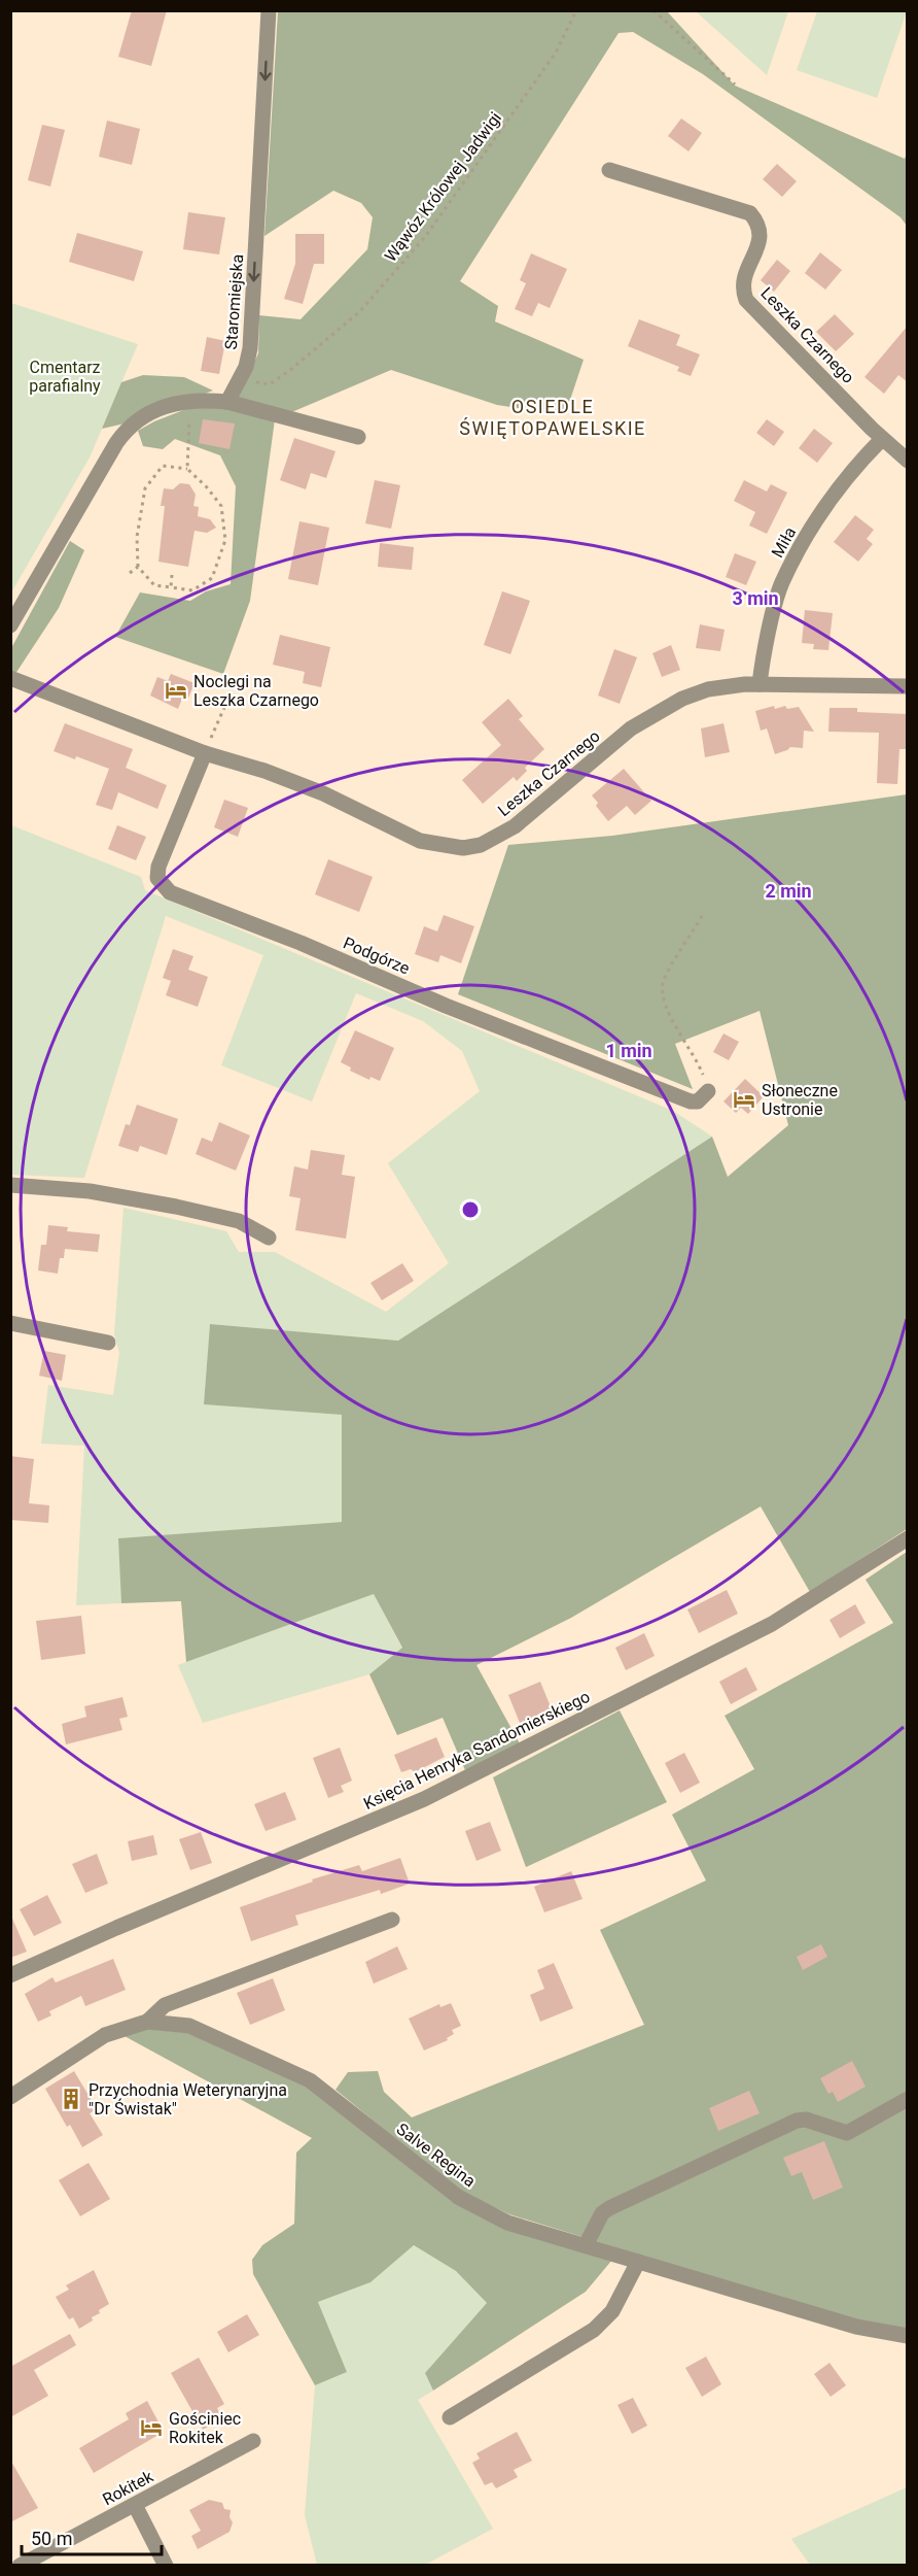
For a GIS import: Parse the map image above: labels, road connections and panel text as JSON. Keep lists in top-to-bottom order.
{
  "streets": {
    "street": [
      "Staromiejska",
      "Leszka Czarnego",
      "Miła",
      "Podgórze",
      "Księcia Henryka Sandomierskiego",
      "Salve Regina",
      "Rokitek"
    ],
    "path": ["Wąwóz Królowej Jadwigi"]
  },
  "crossings": [
    ["Wąwóz Królowej Jadwigi", "Staromiejska"],
    ["Leszka Czarnego", "Miła"],
    ["Leszka Czarnego", "Podgórze"]
  ],
  "one_way": ["Staromiejska"],
  "districts": ["OSIEDLE ŚWIĘTOPAWELSKIE"],
  "parks": ["Cmentarz parafialny"],
  "places": {
    "hotel": ["Noclegi na Leszka Czarnego", "Słoneczne Ustronie", "Gościniec Rokitek"],
    "building": ["Przychodnia Weterynaryjna \"Dr Świstak\""]
  },
  "scale_bar": "50 m",
  "rings": ["3 min", "2 min", "1 min"]
}
